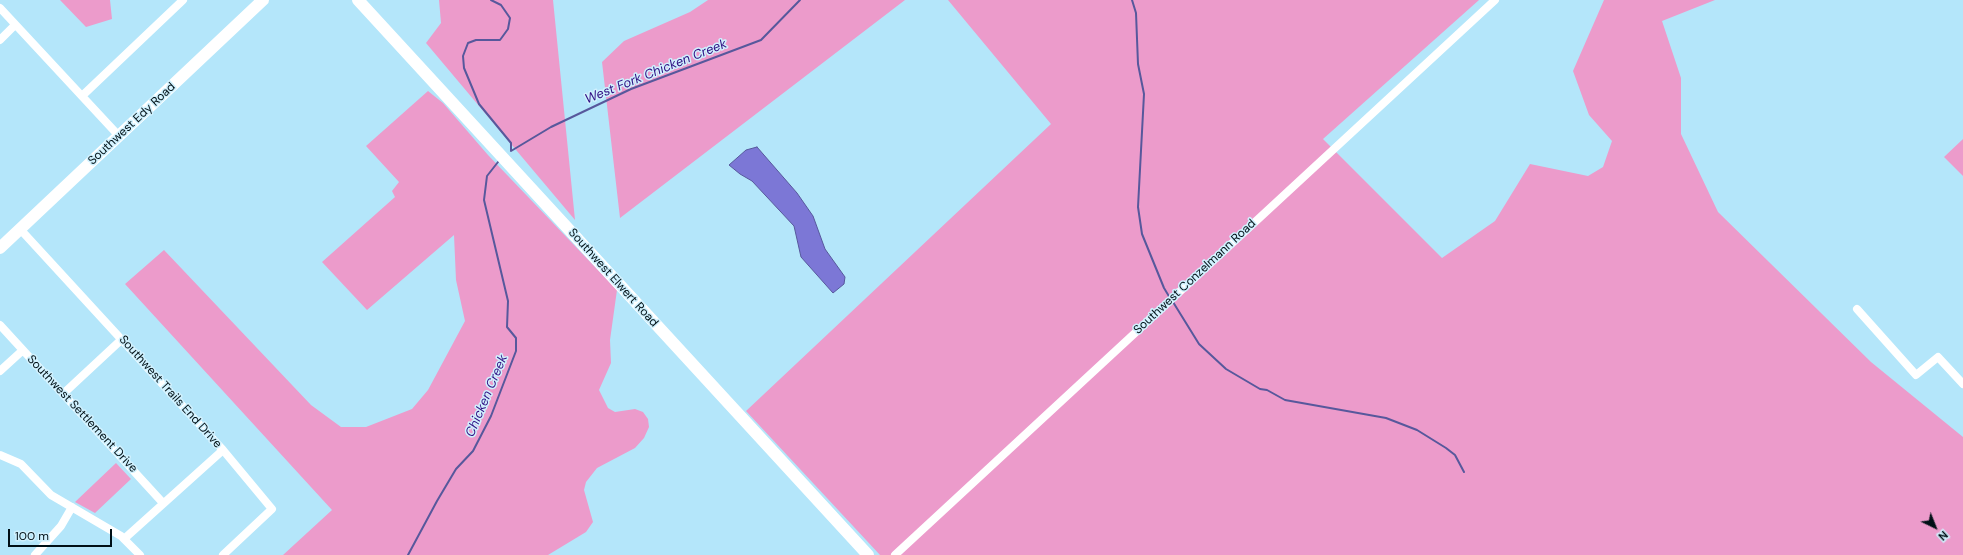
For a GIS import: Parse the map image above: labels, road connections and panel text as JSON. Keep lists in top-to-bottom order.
{
  "streets": {
    "main road": ["Southwest Edy Road", "Southwest Elwert Road"],
    "street": ["Southwest Conzelmann Road", "Southwest Trails End Drive", "Southwest Settlement Drive"]
  },
  "crossings": [
    ["Southwest Edy Road", "Southwest Trails End Drive"]
  ],
  "water": ["West Fork Chicken Creek", "Chicken Creek"],
  "scale_bar": "100 m",
  "north": "bottom right"
}
